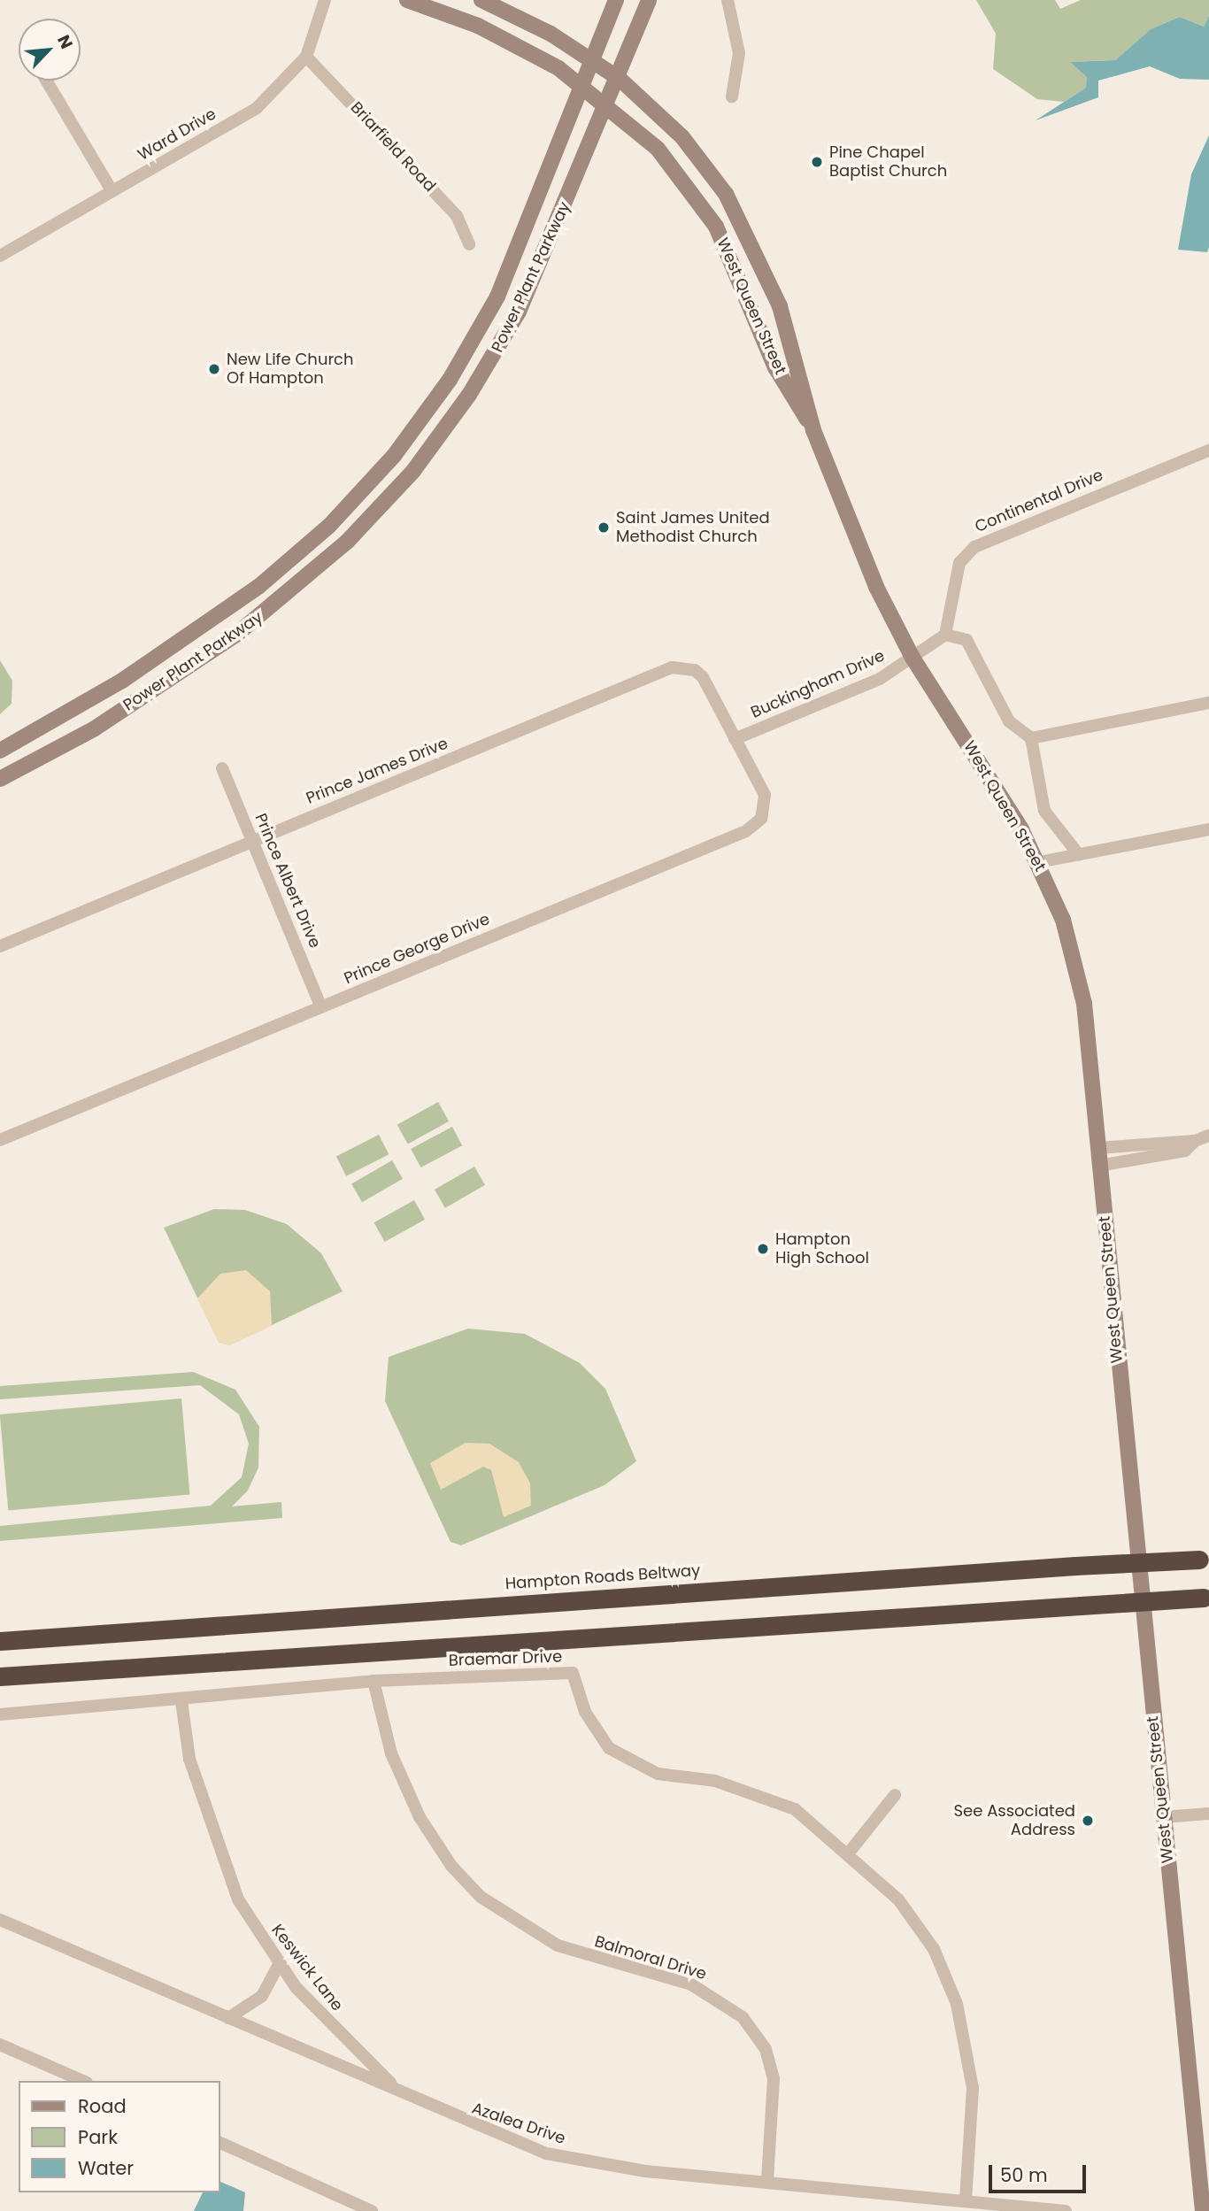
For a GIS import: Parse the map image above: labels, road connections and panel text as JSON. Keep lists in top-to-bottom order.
{
  "streets": {
    "highway": ["Hampton Roads Beltway"],
    "main road": ["Power Plant Parkway", "West Queen Street"],
    "street": [
      "Ward Drive",
      "Briarfield Road",
      "Continental Drive",
      "Buckingham Drive",
      "Prince James Drive",
      "Prince Albert Drive",
      "Prince George Drive",
      "Braemar Drive",
      "Balmoral Drive",
      "Keswick Lane",
      "Azalea Drive"
    ]
  },
  "crossings": [
    ["Ward Drive", "Briarfield Road"],
    ["Power Plant Parkway", "West Queen Street"],
    ["West Queen Street", "Buckingham Drive"],
    ["Buckingham Drive", "Prince James Drive"],
    ["Buckingham Drive", "Prince George Drive"],
    ["Prince James Drive", "Prince Albert Drive"],
    ["Prince James Drive", "Prince George Drive"],
    ["Prince Albert Drive", "Prince George Drive"],
    ["Braemar Drive", "Balmoral Drive"],
    ["Braemar Drive", "Keswick Lane"],
    ["Braemar Drive", "Azalea Drive"],
    ["Balmoral Drive", "Azalea Drive"],
    ["Keswick Lane", "Azalea Drive"]
  ],
  "places": [
    "Pine Chapel Baptist Church",
    "New Life Church Of Hampton",
    "Saint James United Methodist Church",
    "Hampton High School",
    "See Associated Address"
  ],
  "legend": ["Road", "Park", "Water"],
  "scale_bar": "50 m",
  "north": "top right"
}
